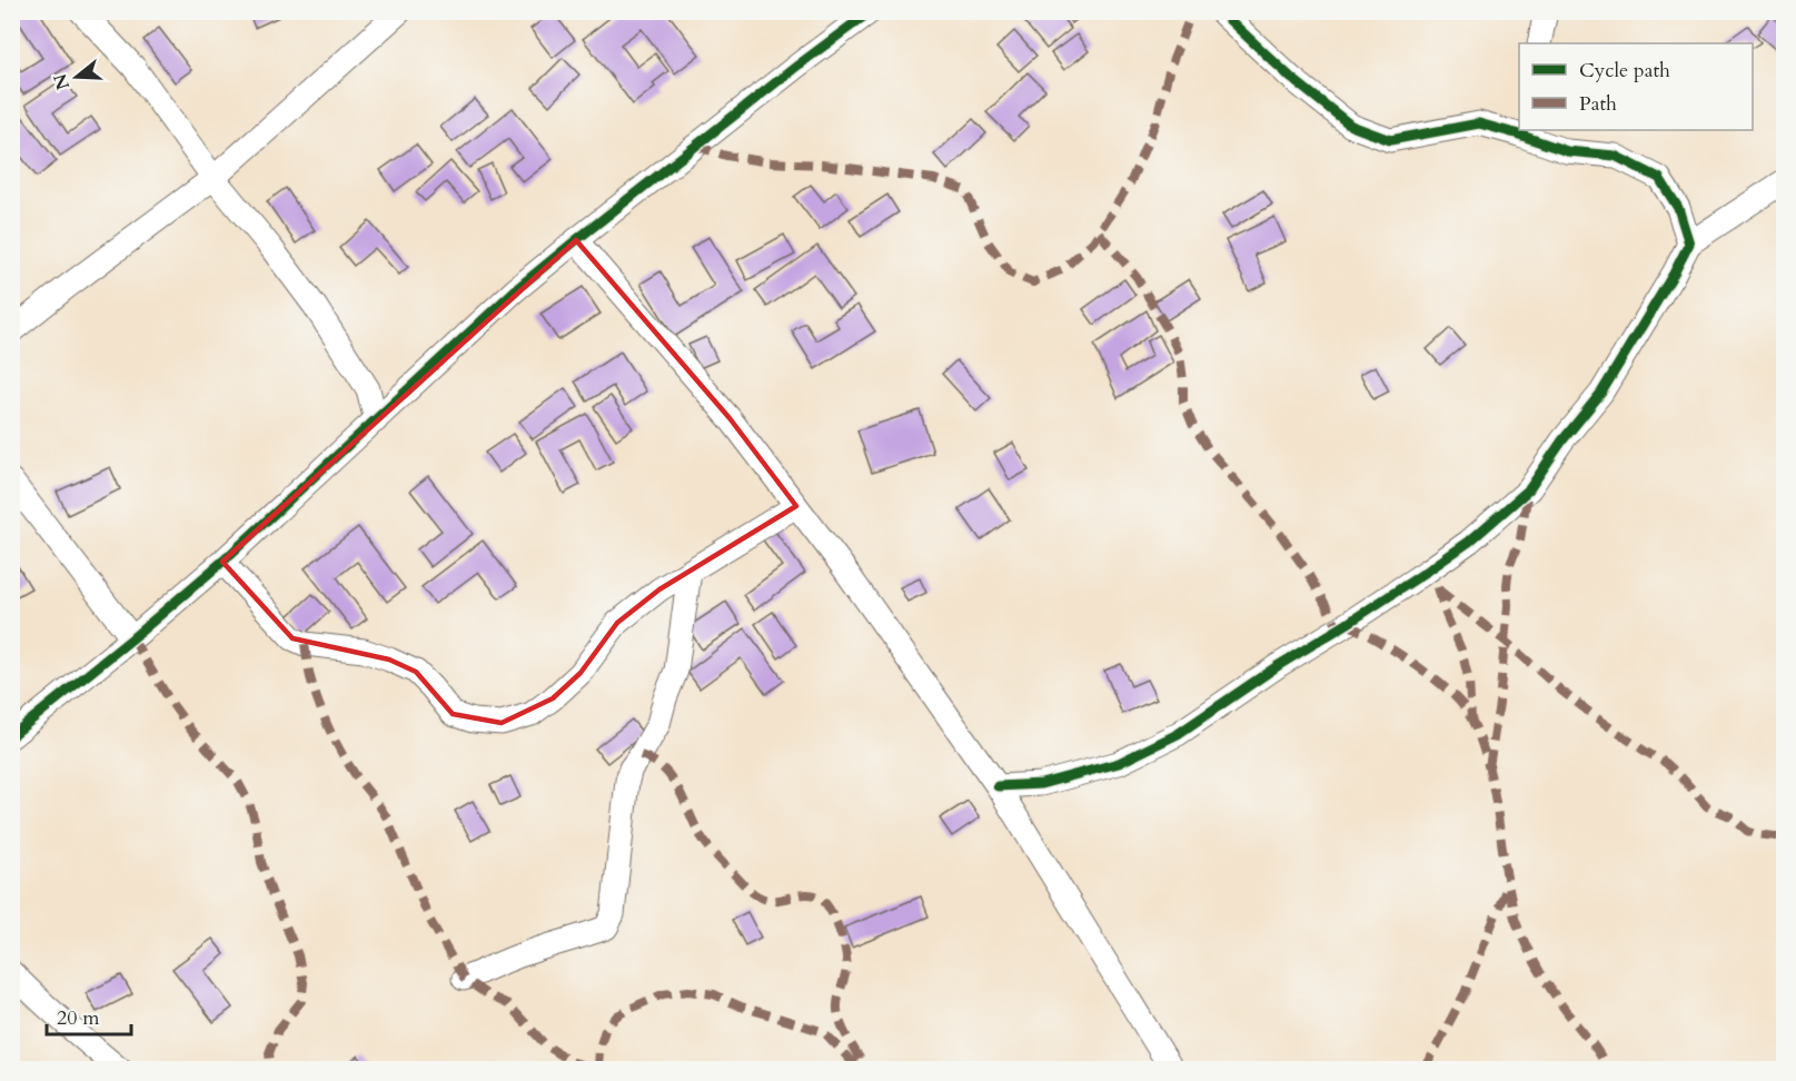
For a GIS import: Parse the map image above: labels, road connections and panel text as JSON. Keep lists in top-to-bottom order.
{
  "legend": ["Cycle path", "Path"],
  "scale_bar": "20 m",
  "north": "left"
}
